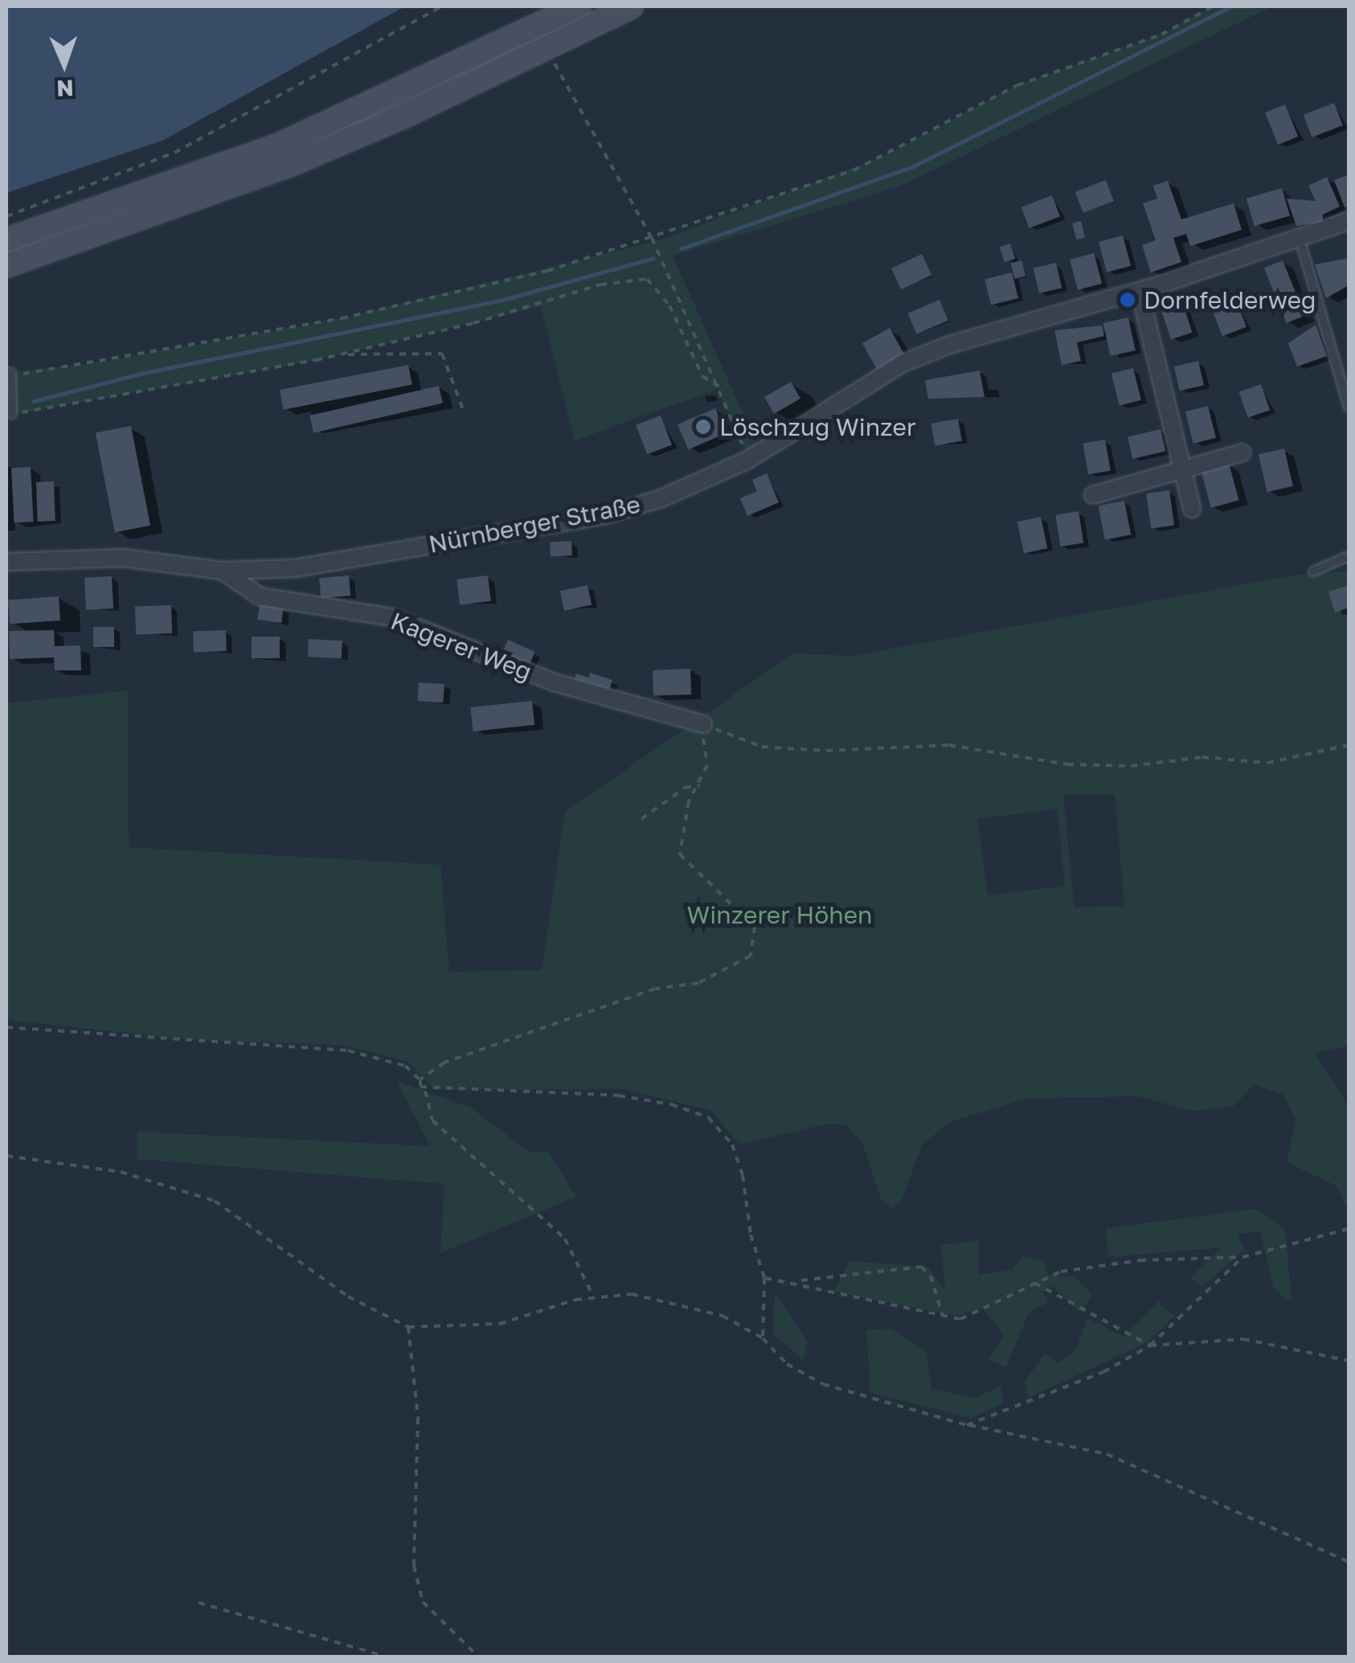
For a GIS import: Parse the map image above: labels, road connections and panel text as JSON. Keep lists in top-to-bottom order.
{
  "streets": {
    "street": ["Nürnberger Straße", "Kagerer Weg"]
  },
  "crossings": [
    ["Nürnberger Straße", "Kagerer Weg"]
  ],
  "parks": ["Winzerer Höhen"],
  "places": ["Dornfelderweg", "Löschzug Winzer"],
  "north": "bottom"
}
